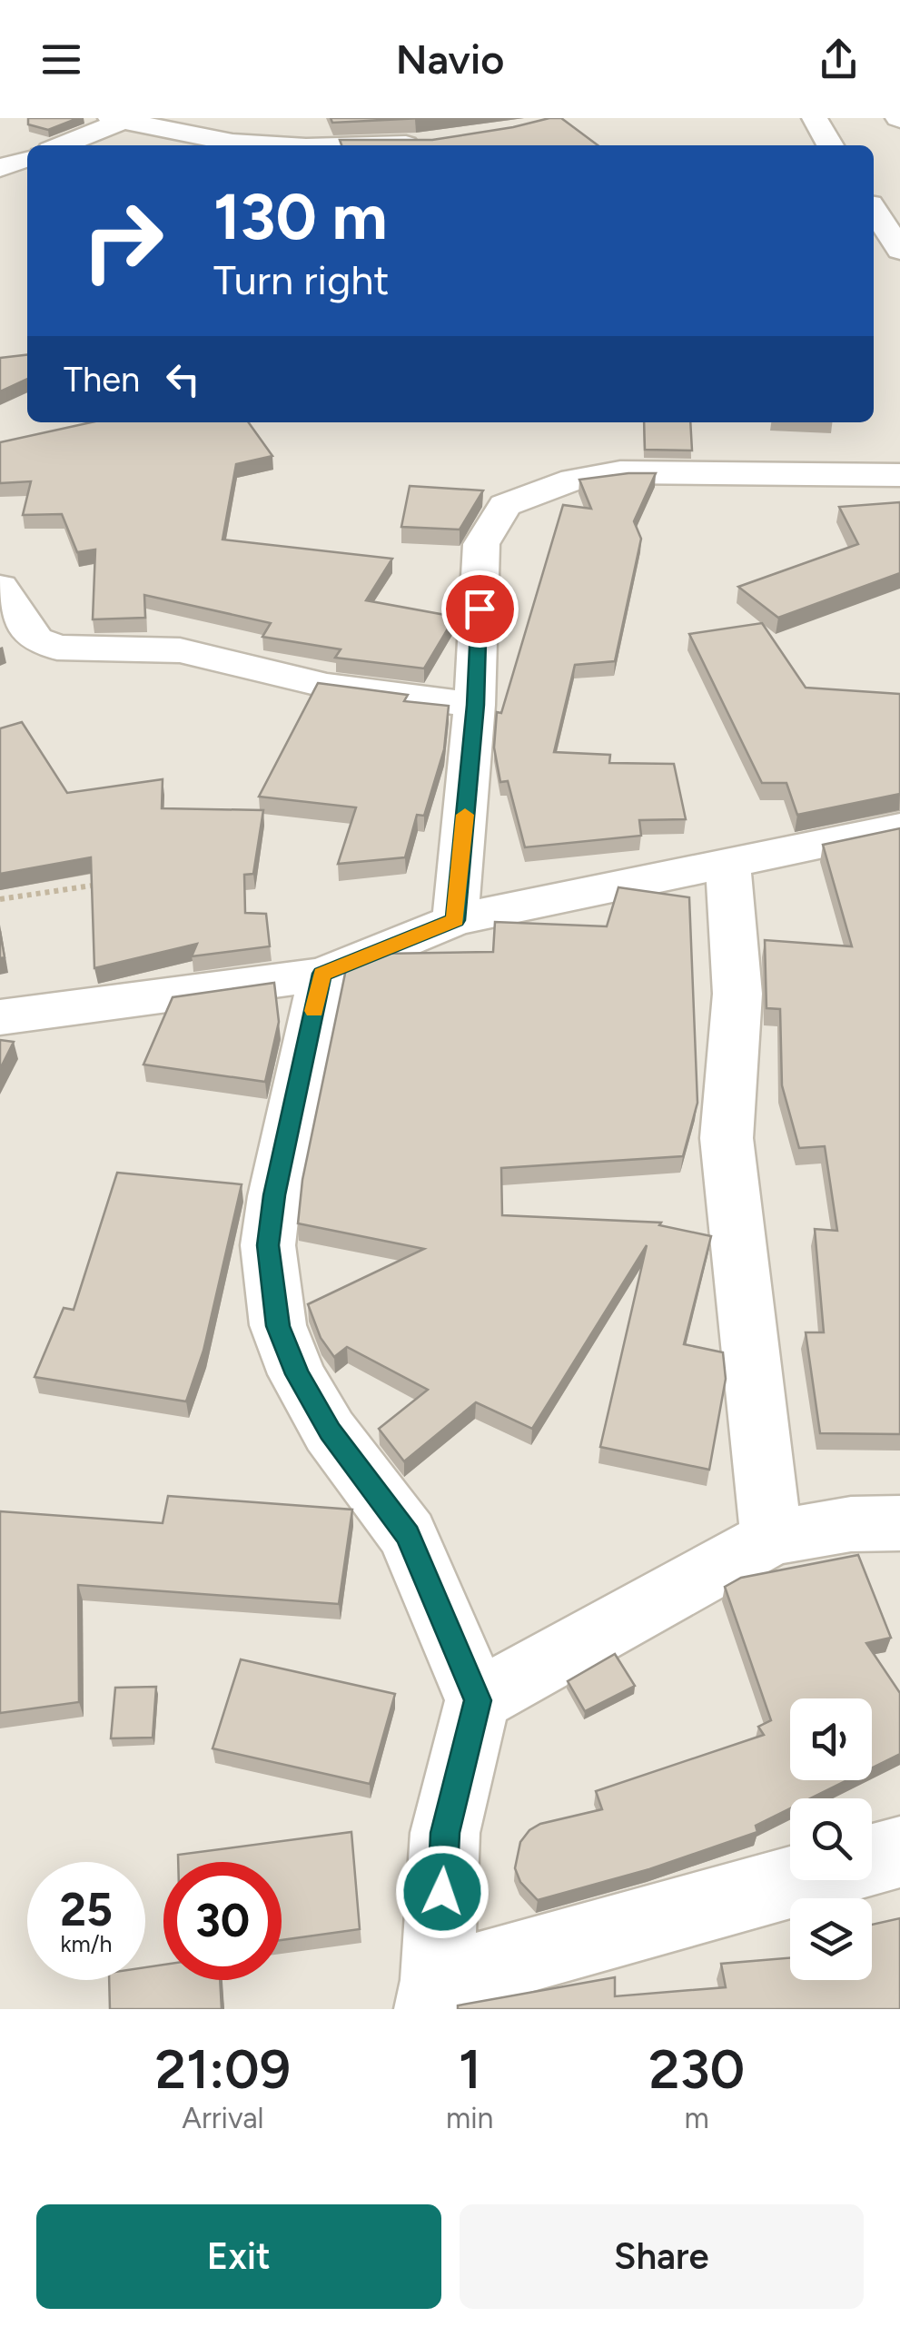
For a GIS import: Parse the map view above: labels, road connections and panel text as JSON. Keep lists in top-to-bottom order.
{
  "page": {
    "header": "Navio",
    "turn": ["130 m", "Turn right"],
    "then": "Then",
    "speed": "25 km/h",
    "limit": "30",
    "eta": [
      "21:09",
      "Arrival",
      "1",
      "min",
      "230",
      "m"
    ],
    "buttons": ["Exit", "Share"]
  }
}
